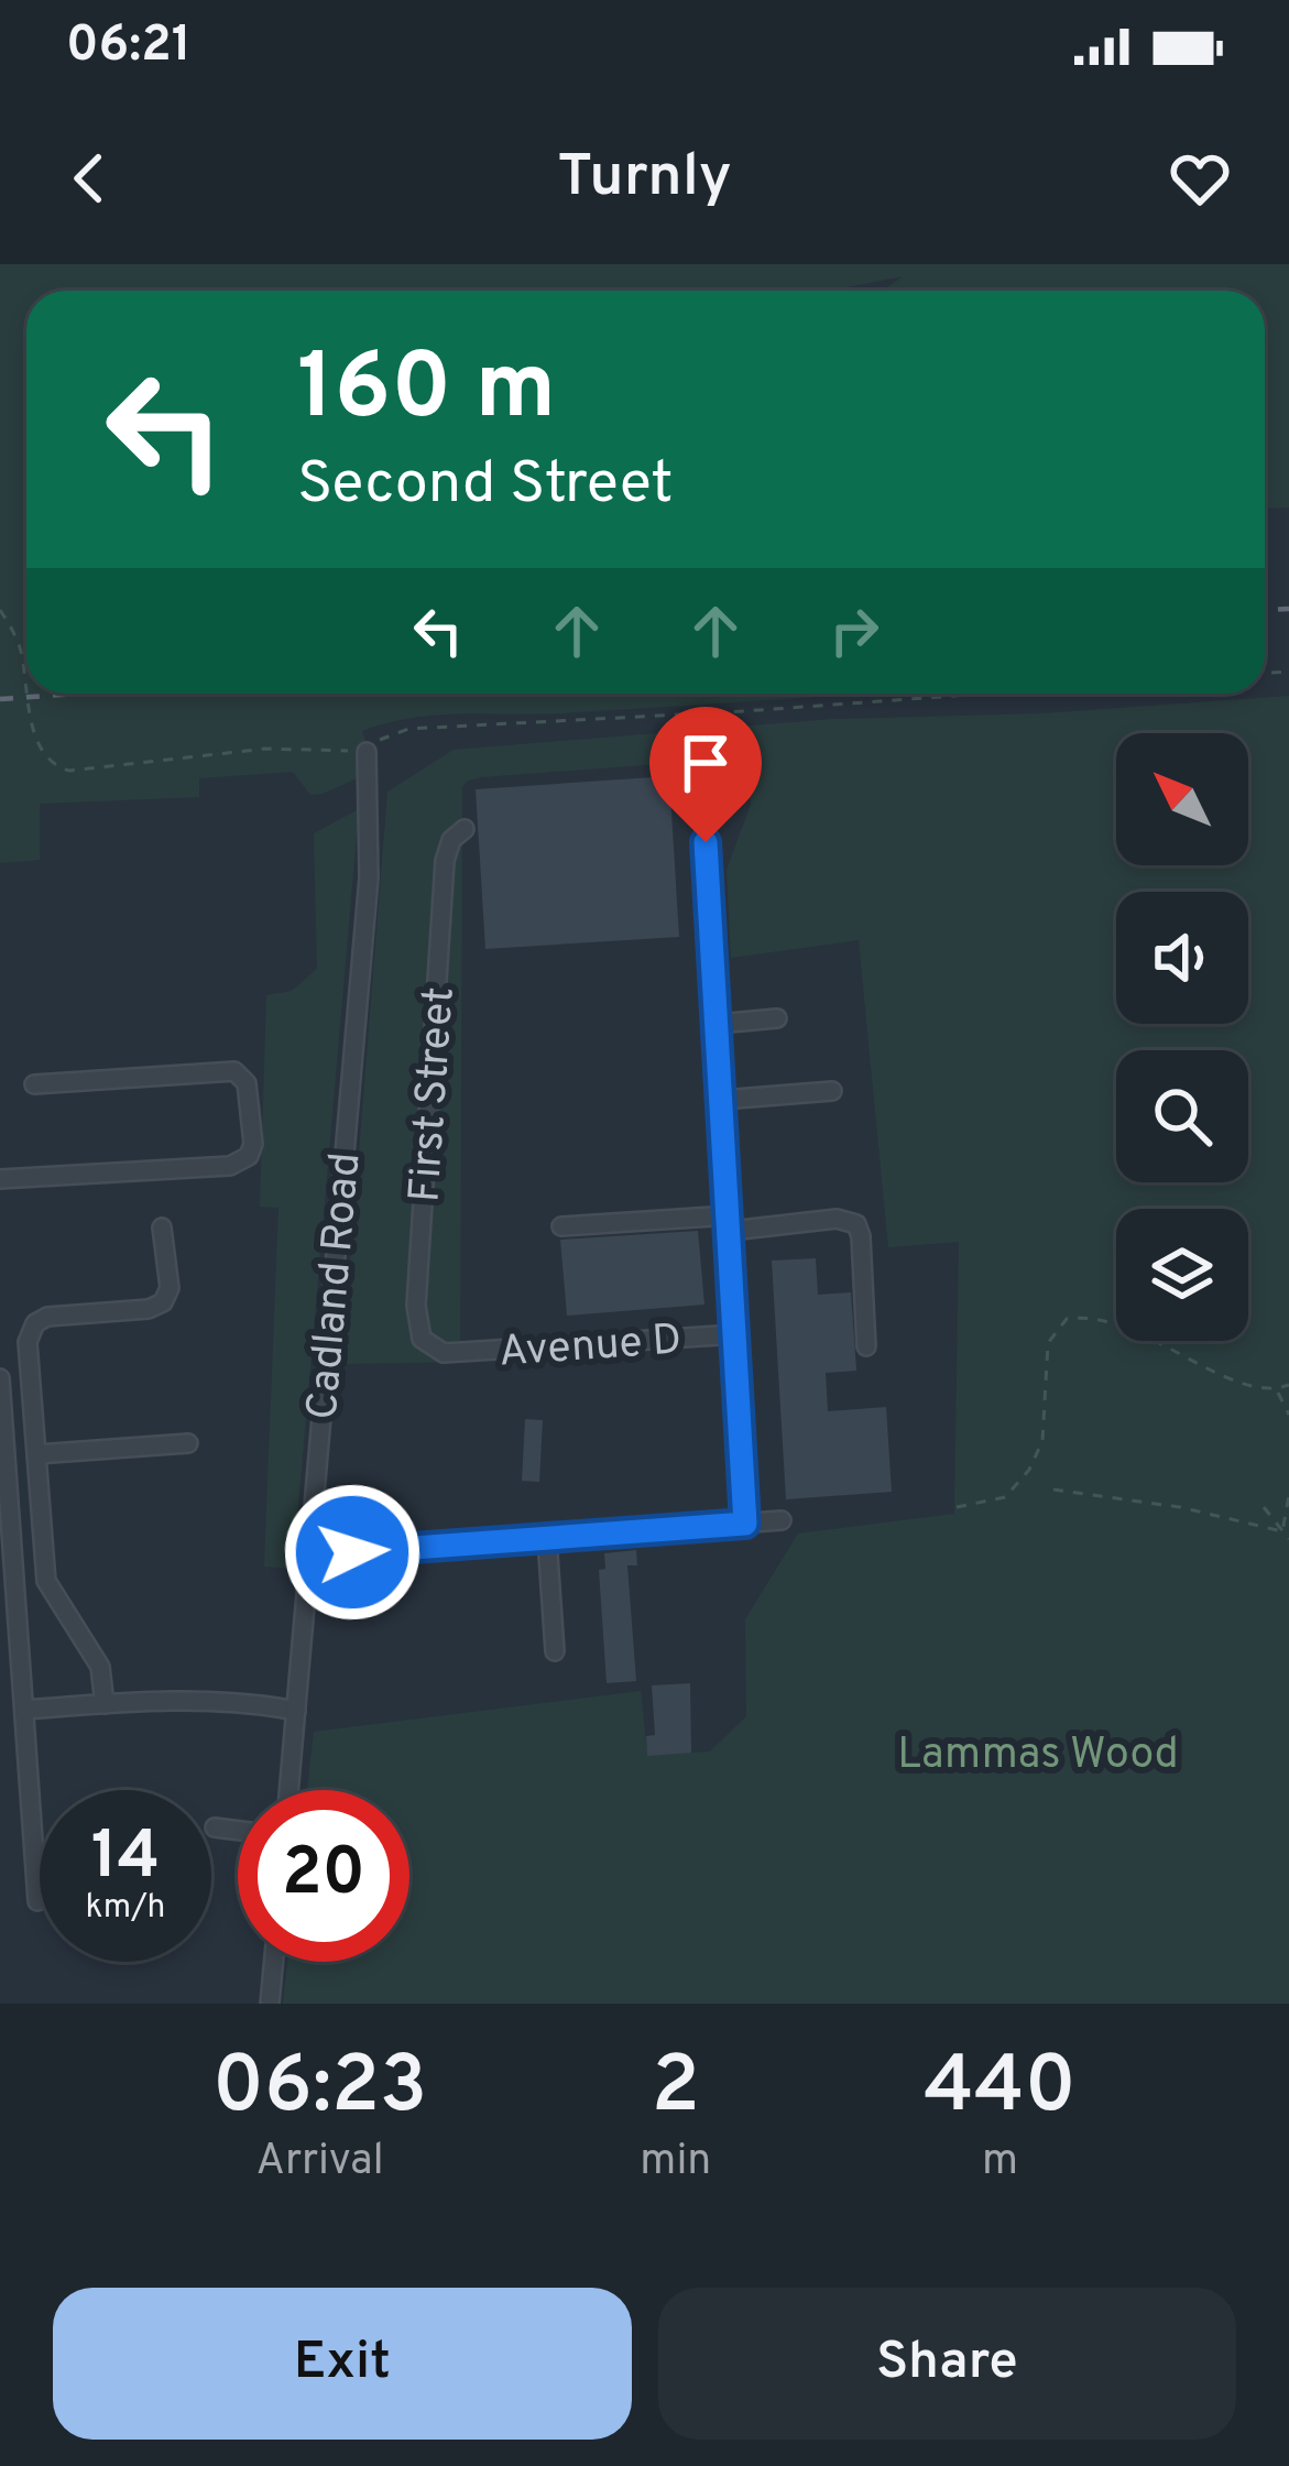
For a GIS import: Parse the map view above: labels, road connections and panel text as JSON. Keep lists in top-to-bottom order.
{
  "streets": {
    "street": ["First Street", "Cadland Road", "Avenue D"]
  },
  "crossings": [
    ["First Street", "Avenue D"]
  ],
  "parks": ["Lammas Wood"],
  "north": "top left",
  "page": {
    "status": "06:21",
    "header": "Turnly",
    "turn": ["160 m", "Second Street"],
    "speed": "14 km/h",
    "limit": "20",
    "eta": [
      "06:23",
      "Arrival",
      "2",
      "min",
      "440",
      "m"
    ],
    "buttons": ["Exit", "Share"]
  }
}
